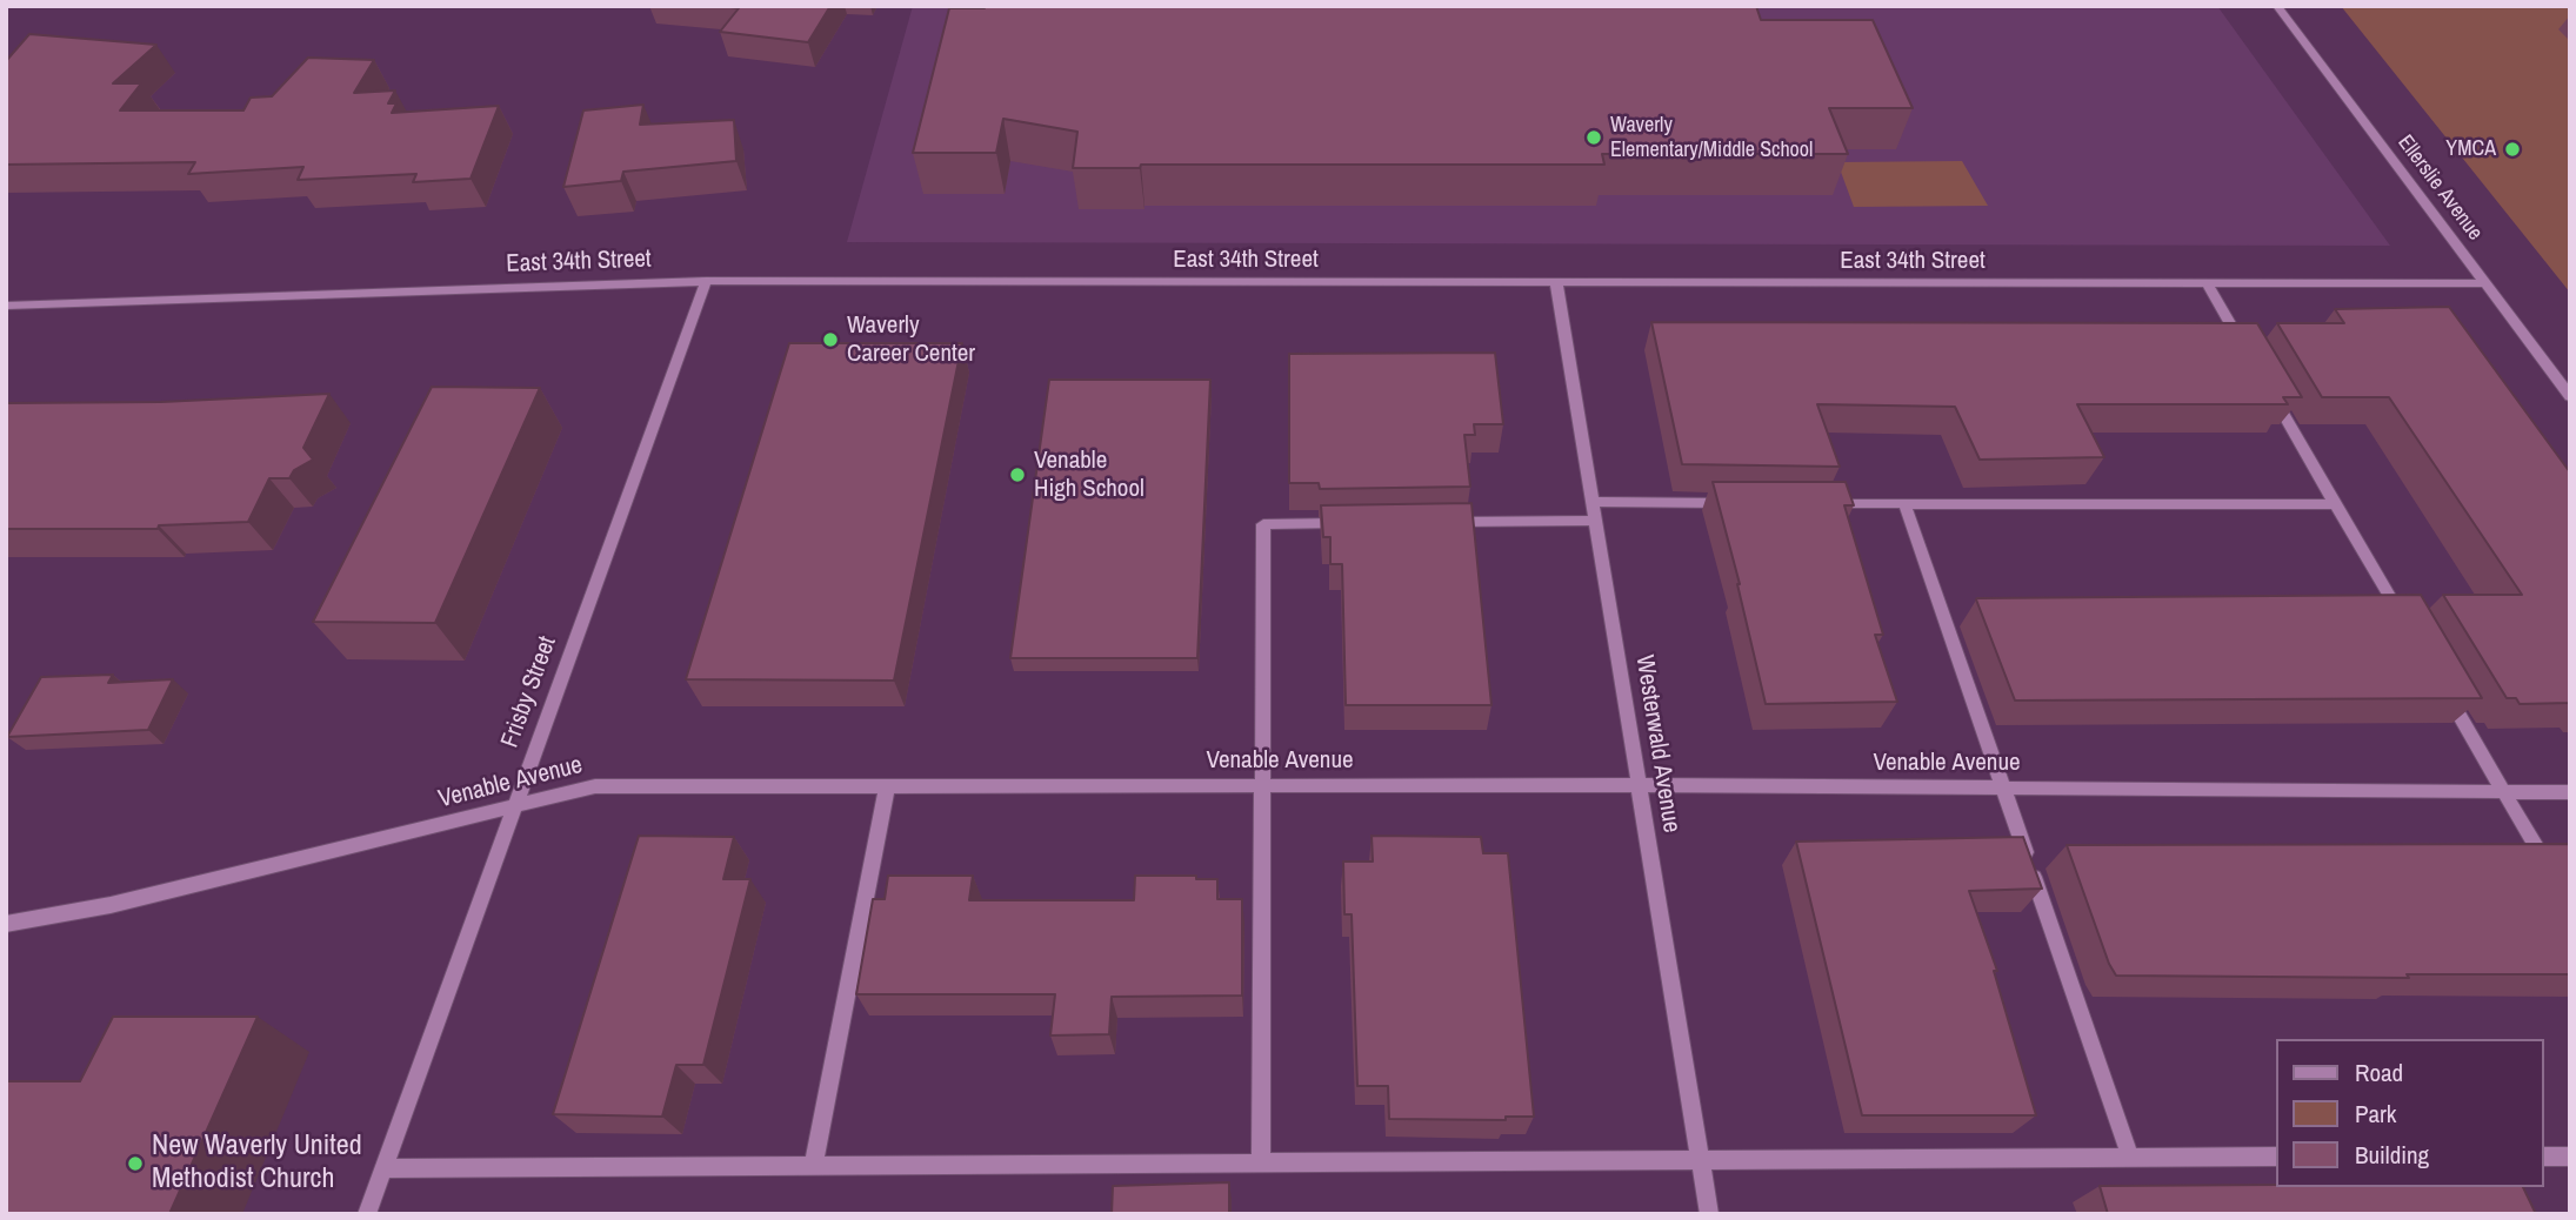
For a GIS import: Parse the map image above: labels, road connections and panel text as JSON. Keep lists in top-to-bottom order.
{
  "streets": {
    "street": [
      "Ellerslie Avenue",
      "East 34th Street",
      "Frisby Street",
      "Westerwald Avenue",
      "Venable Avenue"
    ]
  },
  "crossings": [
    ["Ellerslie Avenue", "East 34th Street"],
    ["East 34th Street", "Frisby Street"],
    ["East 34th Street", "Westerwald Avenue"],
    ["Frisby Street", "Venable Avenue"],
    ["Westerwald Avenue", "Venable Avenue"]
  ],
  "places": [
    "Waverly Elementary/Middle School",
    "YMCA",
    "Waverly Career Center",
    "Venable High School",
    "New Waverly United Methodist Church"
  ],
  "legend": ["Road", "Park", "Building"]
}
